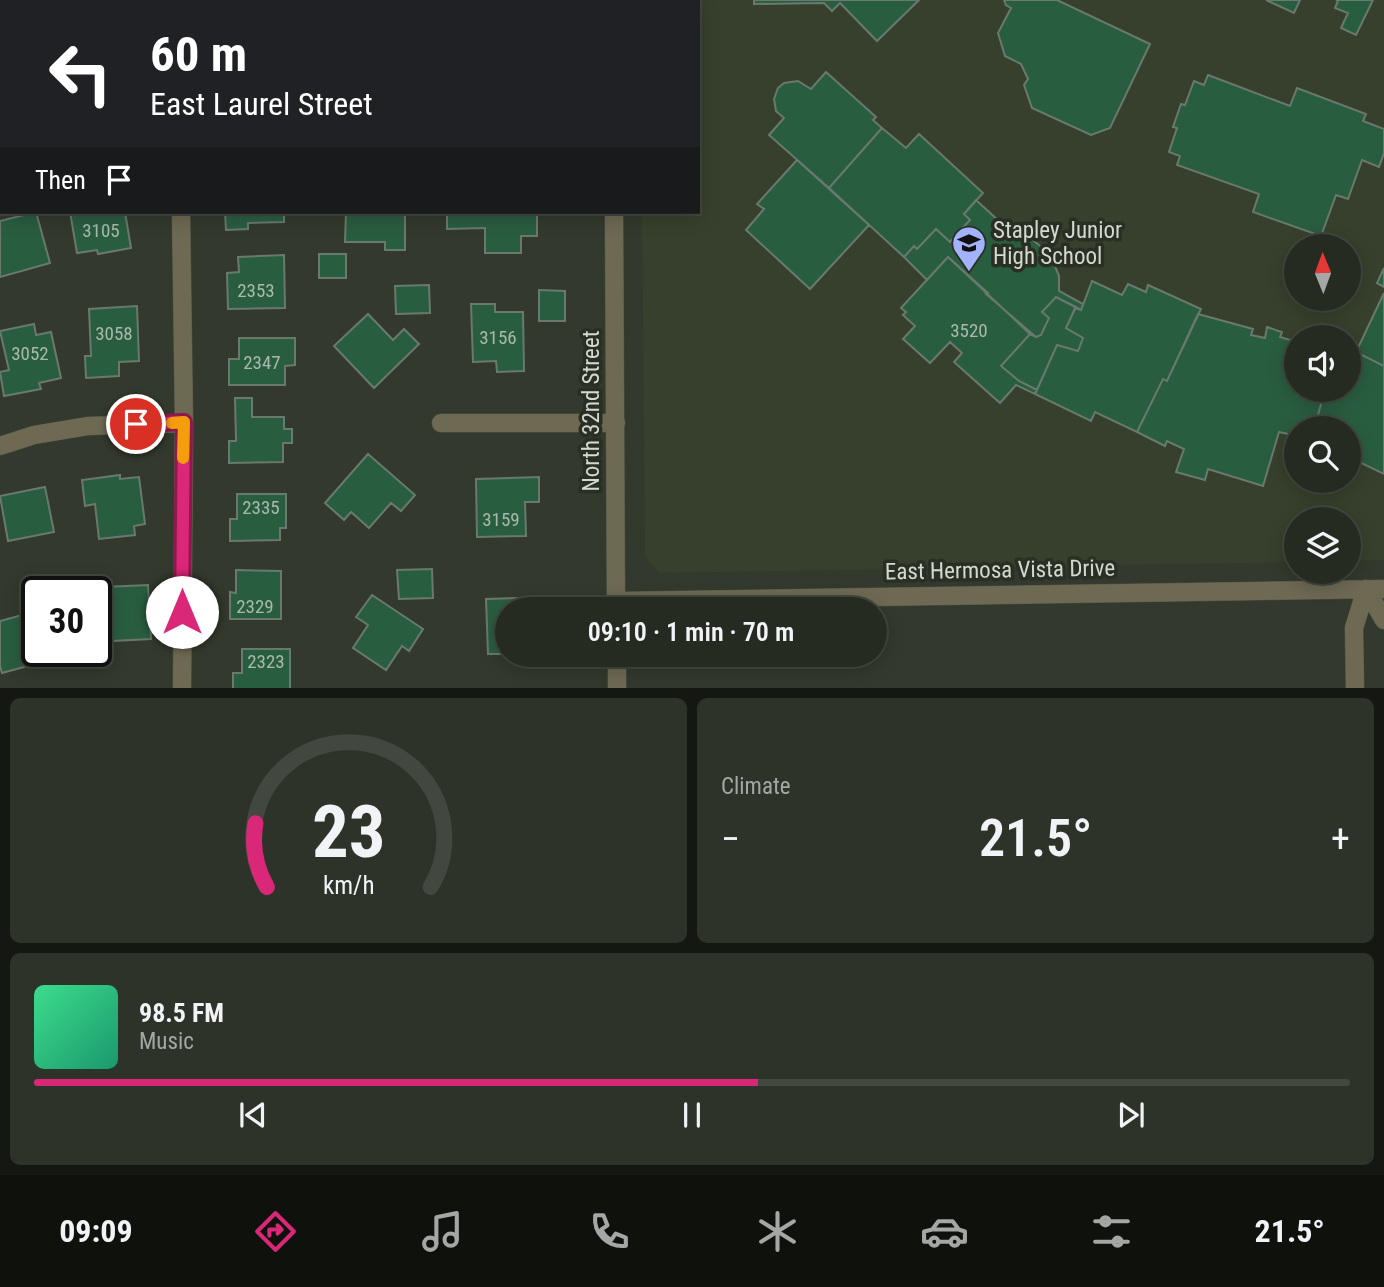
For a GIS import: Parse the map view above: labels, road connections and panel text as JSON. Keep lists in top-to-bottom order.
{
  "streets": {
    "street": ["North 32nd Street", "East Hermosa Vista Drive"]
  },
  "places": {
    "school or university": ["Stapley Junior High School"]
  },
  "house_numbers": [
    "3105",
    "2353",
    "3520",
    "3058",
    "3156",
    "3052",
    "2347",
    "2335",
    "3159",
    "2329",
    "2323"
  ],
  "north": "top",
  "page": {
    "turn": ["60 m", "East Laurel Street"],
    "then": "Then",
    "limit": "30",
    "trip": "09:10 · 1 min · 70 m",
    "tile": "Climate",
    "heat": ["−", "21.5°", "+"],
    "song": ["98.5 FM", "Music"],
    "tabs": ["09:09", "21.5°"],
    "gauge": ["23", "km/h"]
  }
}
